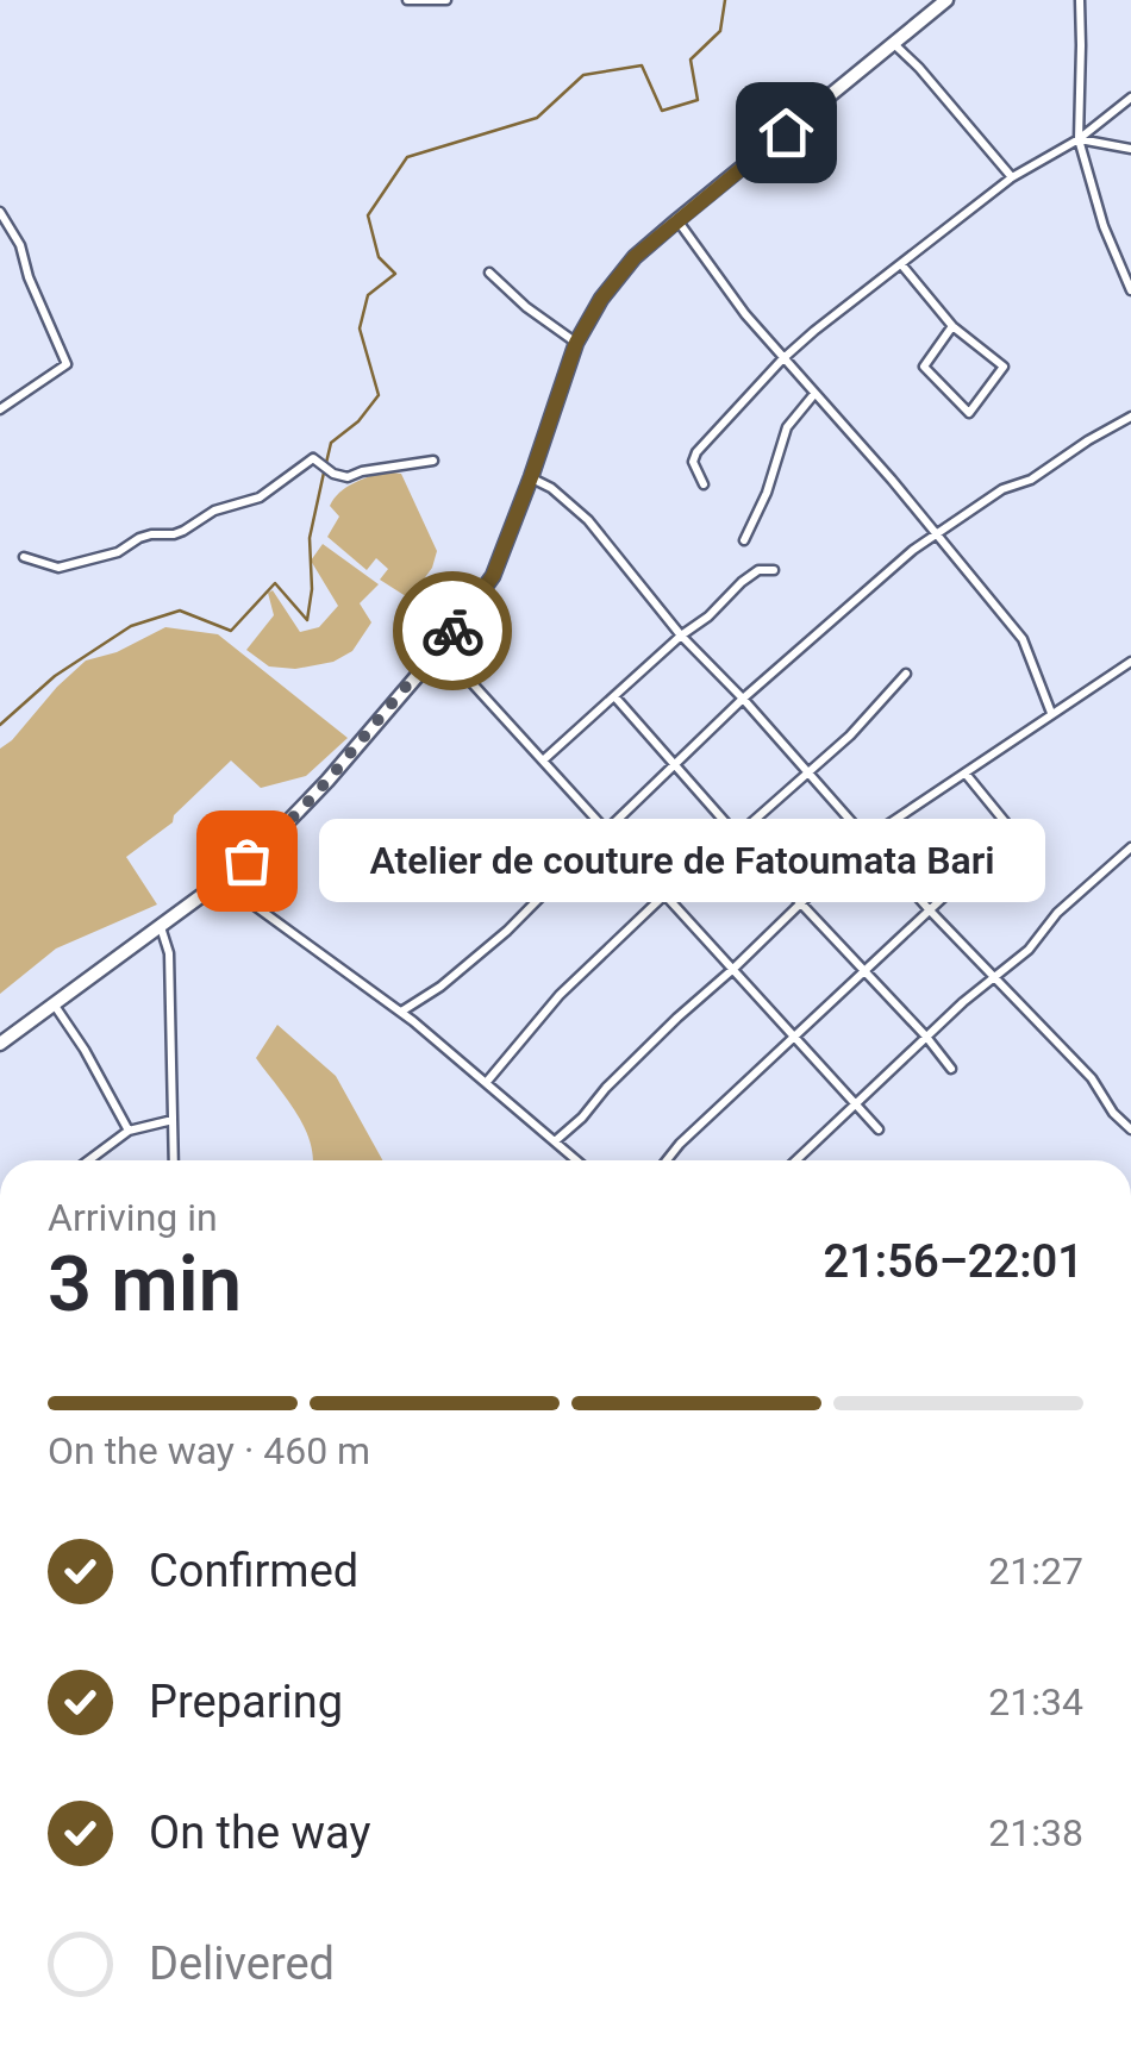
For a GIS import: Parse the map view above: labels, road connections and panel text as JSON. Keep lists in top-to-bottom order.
{
  "places": ["Atelier de couture de Fatoumata Bari"],
  "page": {
    "bubble": "Atelier de couture de Fatoumata Bari",
    "heading": ["3 min", "Arriving in", "21:56–22:01"],
    "bar": "On the way · 460 m",
    "list": [
      ["Confirmed", "21:27"],
      ["Preparing", "21:34"],
      ["On the way", "21:38"],
      "Delivered"
    ]
  }
}
